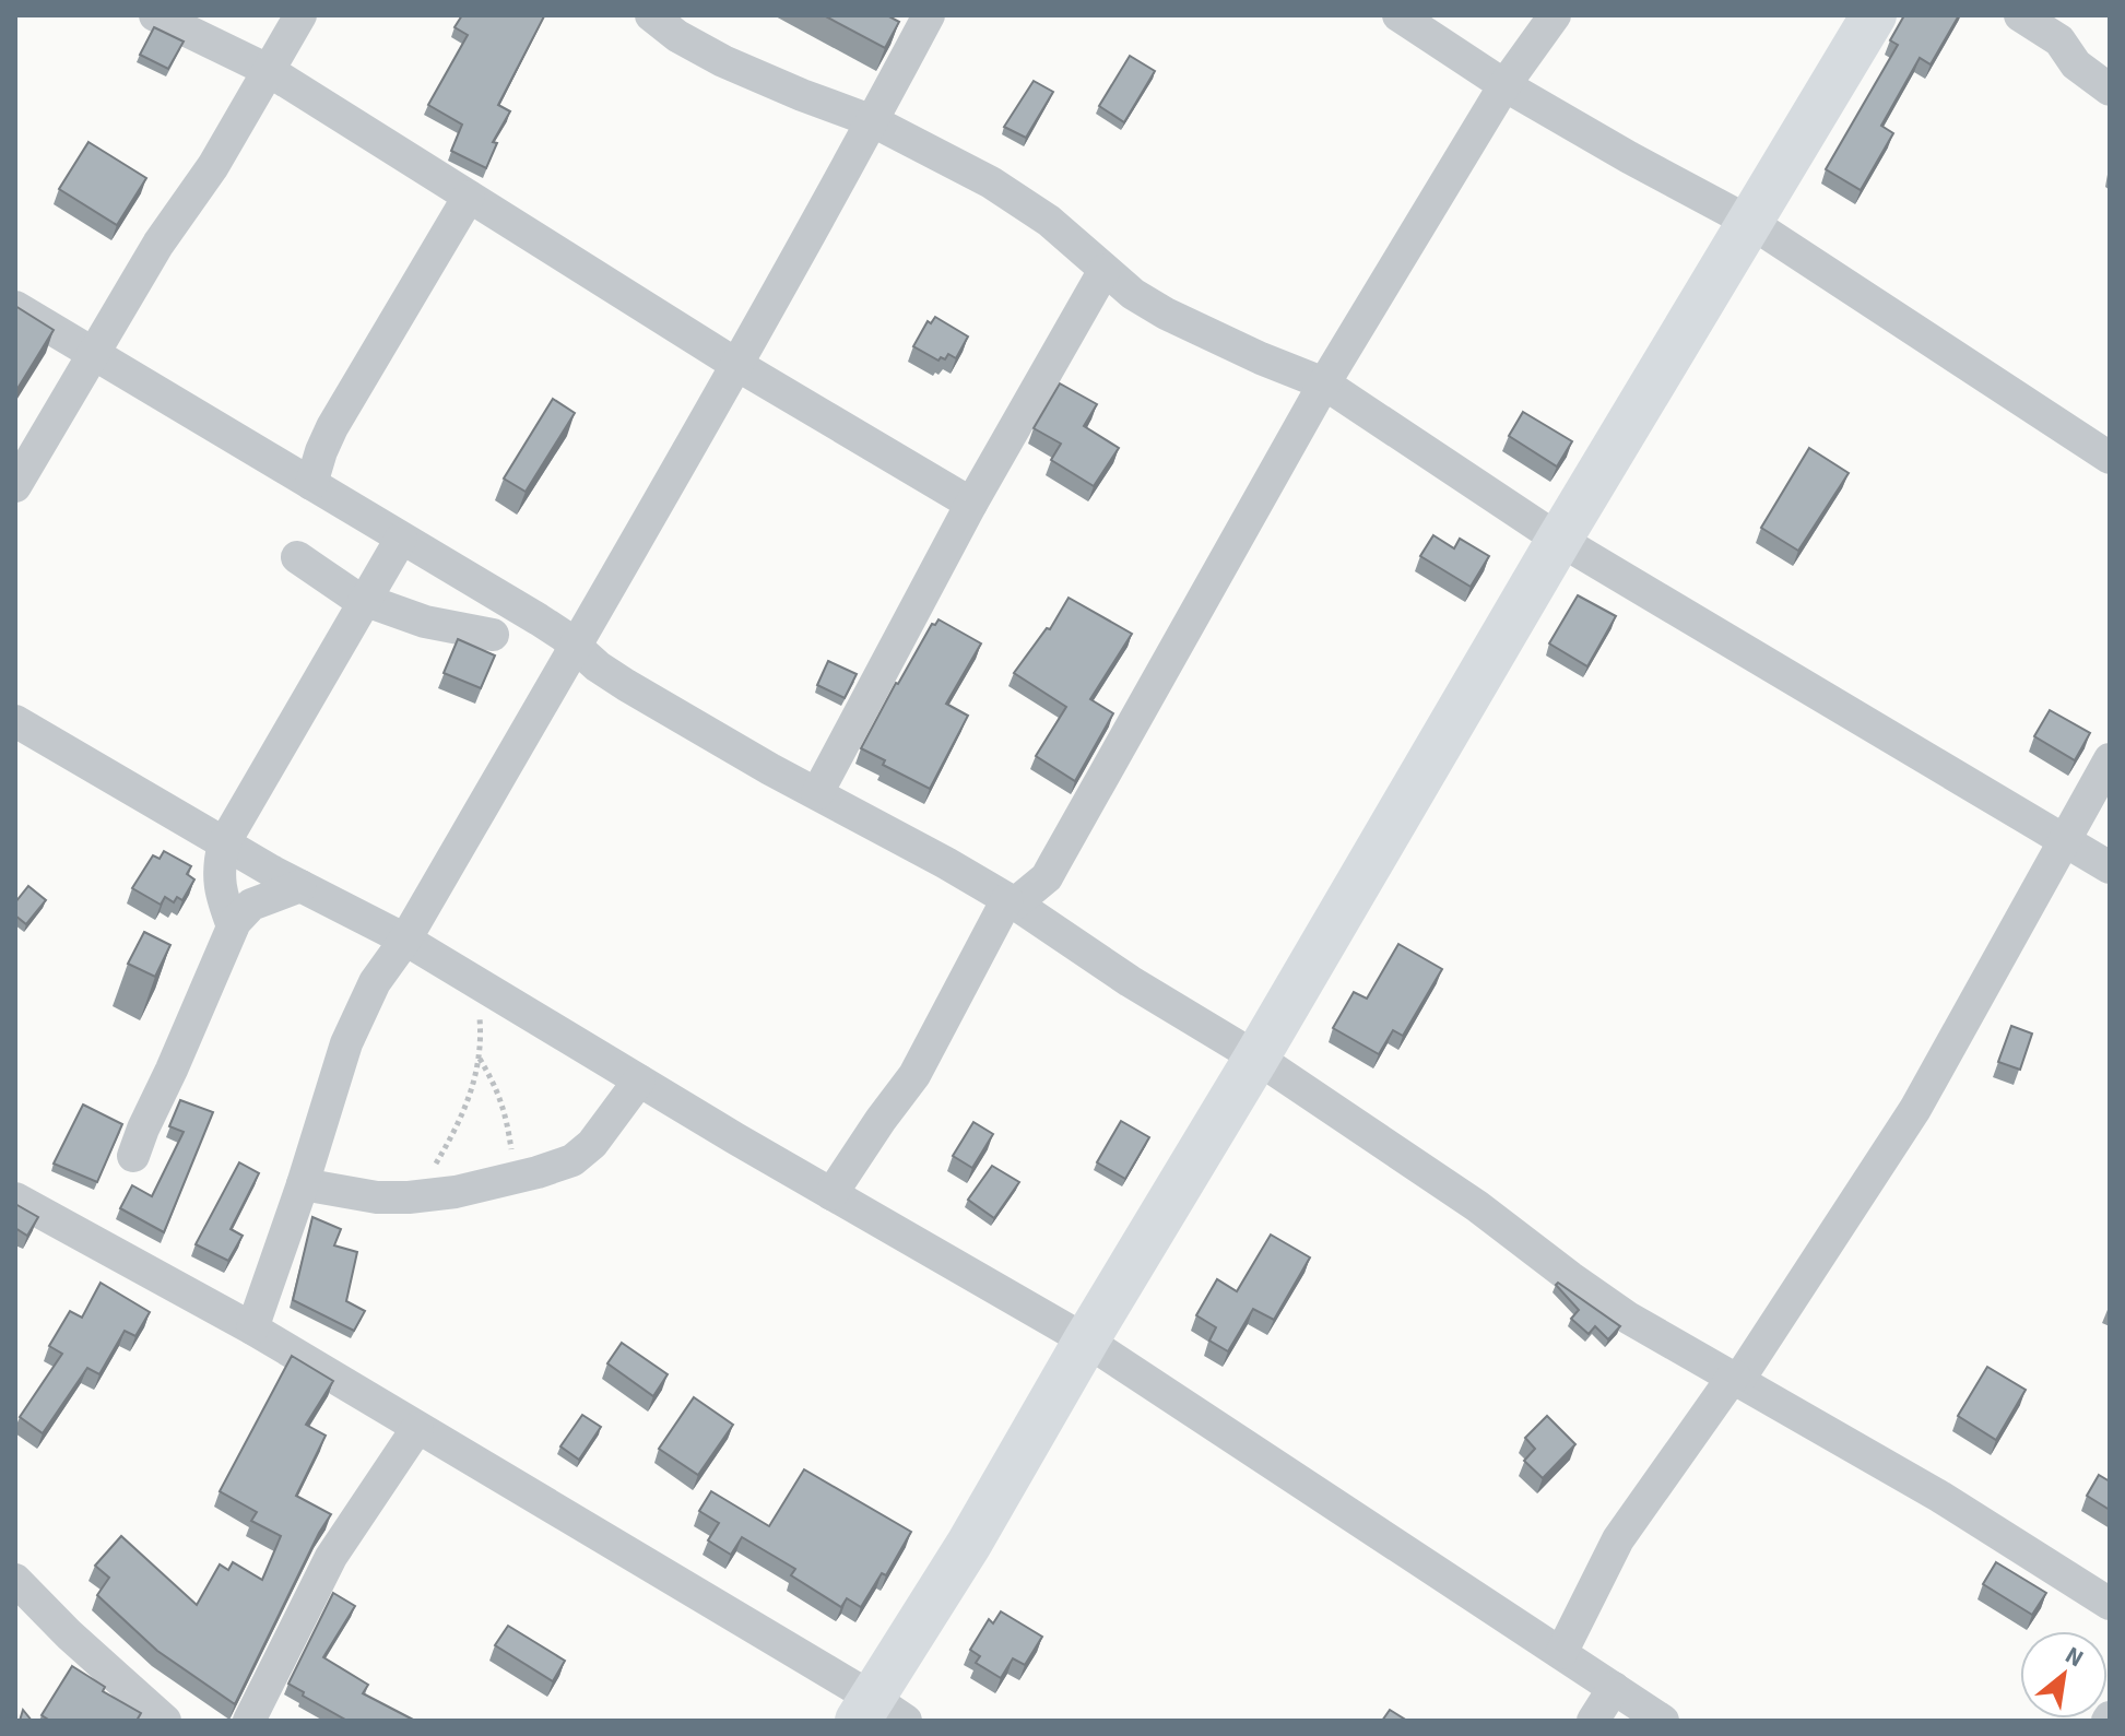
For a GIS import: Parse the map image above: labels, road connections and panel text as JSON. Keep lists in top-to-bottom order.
{
  "north": "top right"
}
